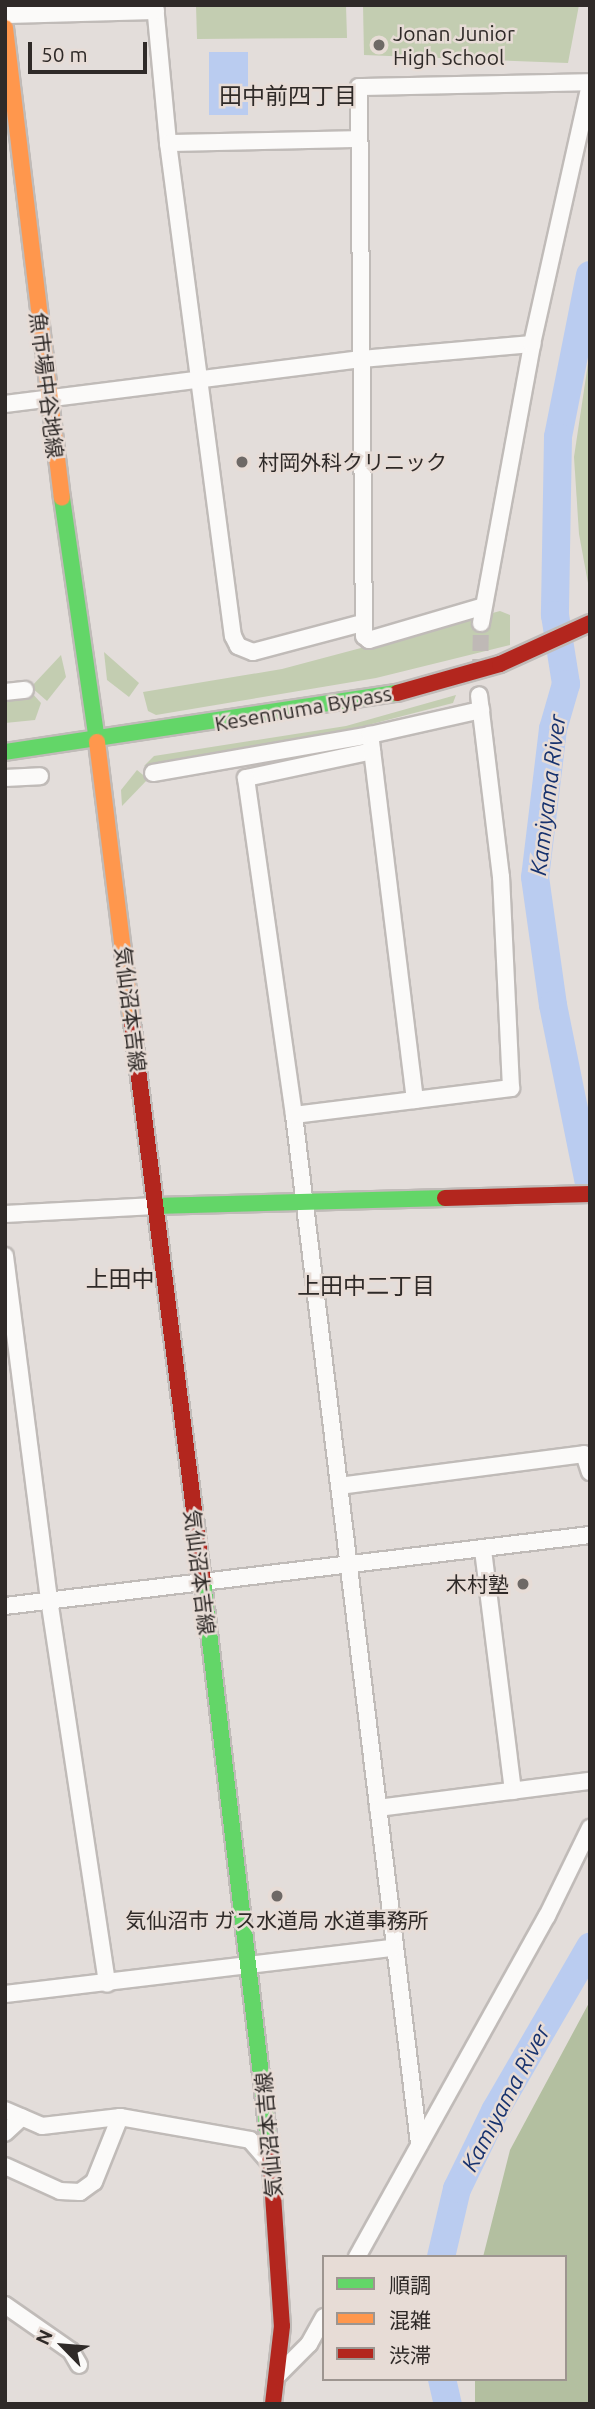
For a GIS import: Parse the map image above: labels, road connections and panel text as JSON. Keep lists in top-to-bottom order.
{
  "streets": {
    "main road": ["魚市場中谷地線", "Kesennuma Bypass", "気仙沼本吉線"]
  },
  "crossings": [
    ["魚市場中谷地線", "Kesennuma Bypass"],
    ["魚市場中谷地線", "気仙沼本吉線"],
    ["Kesennuma Bypass", "気仙沼本吉線"]
  ],
  "districts": ["田中前四丁目", "上田中", "上田中二丁目"],
  "water": ["Kamiyama River"],
  "places": [
    "Jonan Junior High School",
    "村岡外科クリニック",
    "木村塾",
    "気仙沼市 ガス水道局 水道事務所"
  ],
  "legend": ["順調", "混雑", "渋滞"],
  "scale_bar": "50 m",
  "north": "top left"
}
